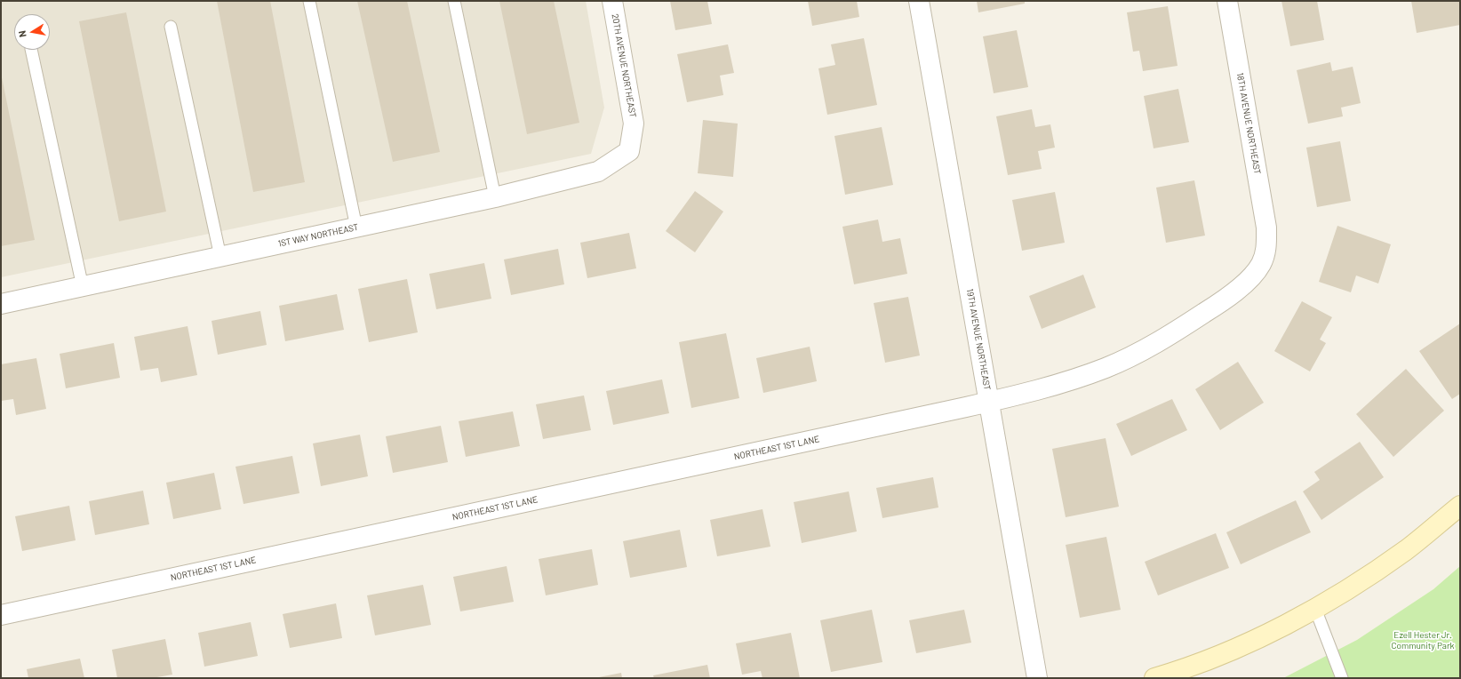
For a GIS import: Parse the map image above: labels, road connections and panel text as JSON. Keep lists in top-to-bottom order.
{
  "streets": {
    "street": [
      "20TH AVENUE NORTHEAST",
      "18TH AVENUE NORTHEAST",
      "1ST WAY NORTHEAST",
      "19TH AVENUE NORTHEAST",
      "NORTHEAST 1ST LANE"
    ]
  },
  "crossings": [
    ["20TH AVENUE NORTHEAST", "1ST WAY NORTHEAST"],
    ["18TH AVENUE NORTHEAST", "19TH AVENUE NORTHEAST"],
    ["18TH AVENUE NORTHEAST", "NORTHEAST 1ST LANE"],
    ["19TH AVENUE NORTHEAST", "NORTHEAST 1ST LANE"]
  ],
  "parks": ["Ezell Hester Jr. Community Park"],
  "north": "left"
}
